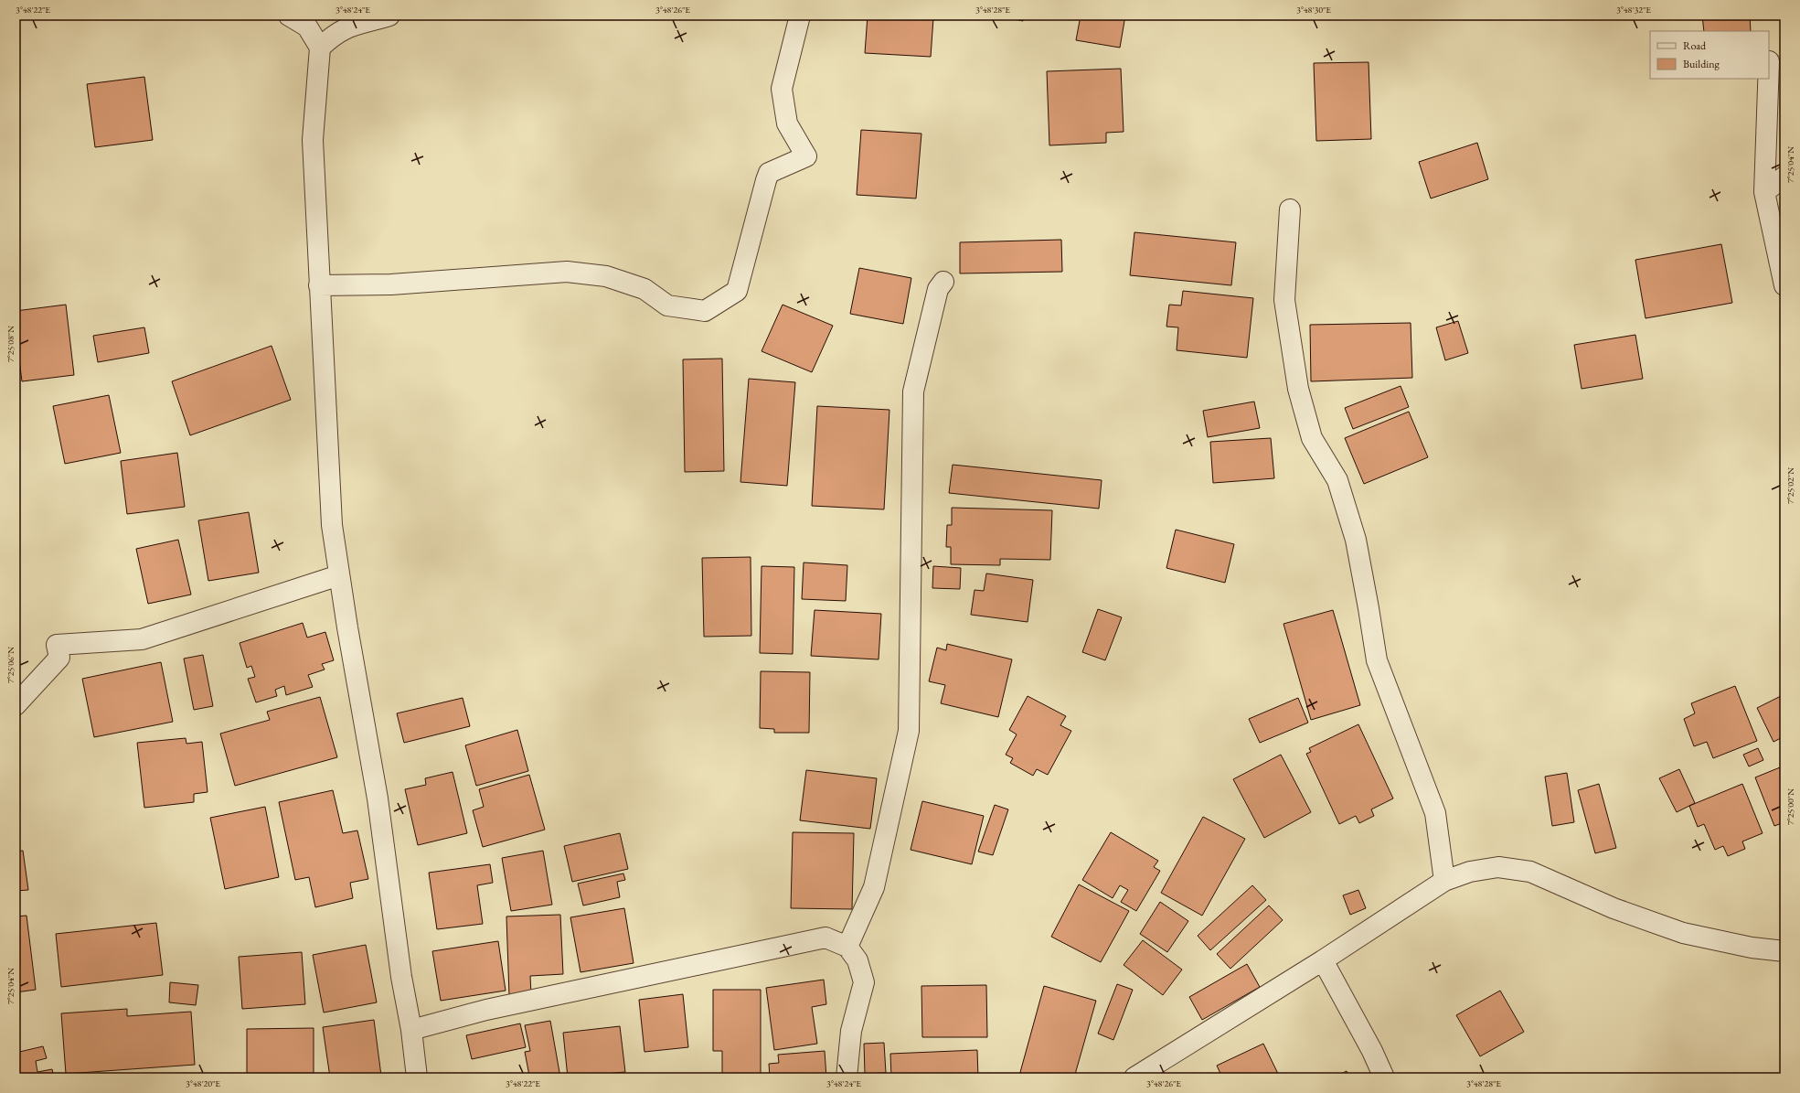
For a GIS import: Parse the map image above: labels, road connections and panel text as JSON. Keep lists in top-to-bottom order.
{
  "legend": ["Road", "Building"],
  "coordinates": [
    "3°48'22\"E",
    "3°48'24\"E",
    "3°48'26\"E",
    "3°48'28\"E",
    "3°48'30\"E",
    "3°48'32\"E",
    "7°25'04\"N",
    "7°25'08\"N",
    "7°25'02\"N",
    "7°25'06\"N",
    "7°25'00\"N",
    "3°48'20\"E"
  ]
}
